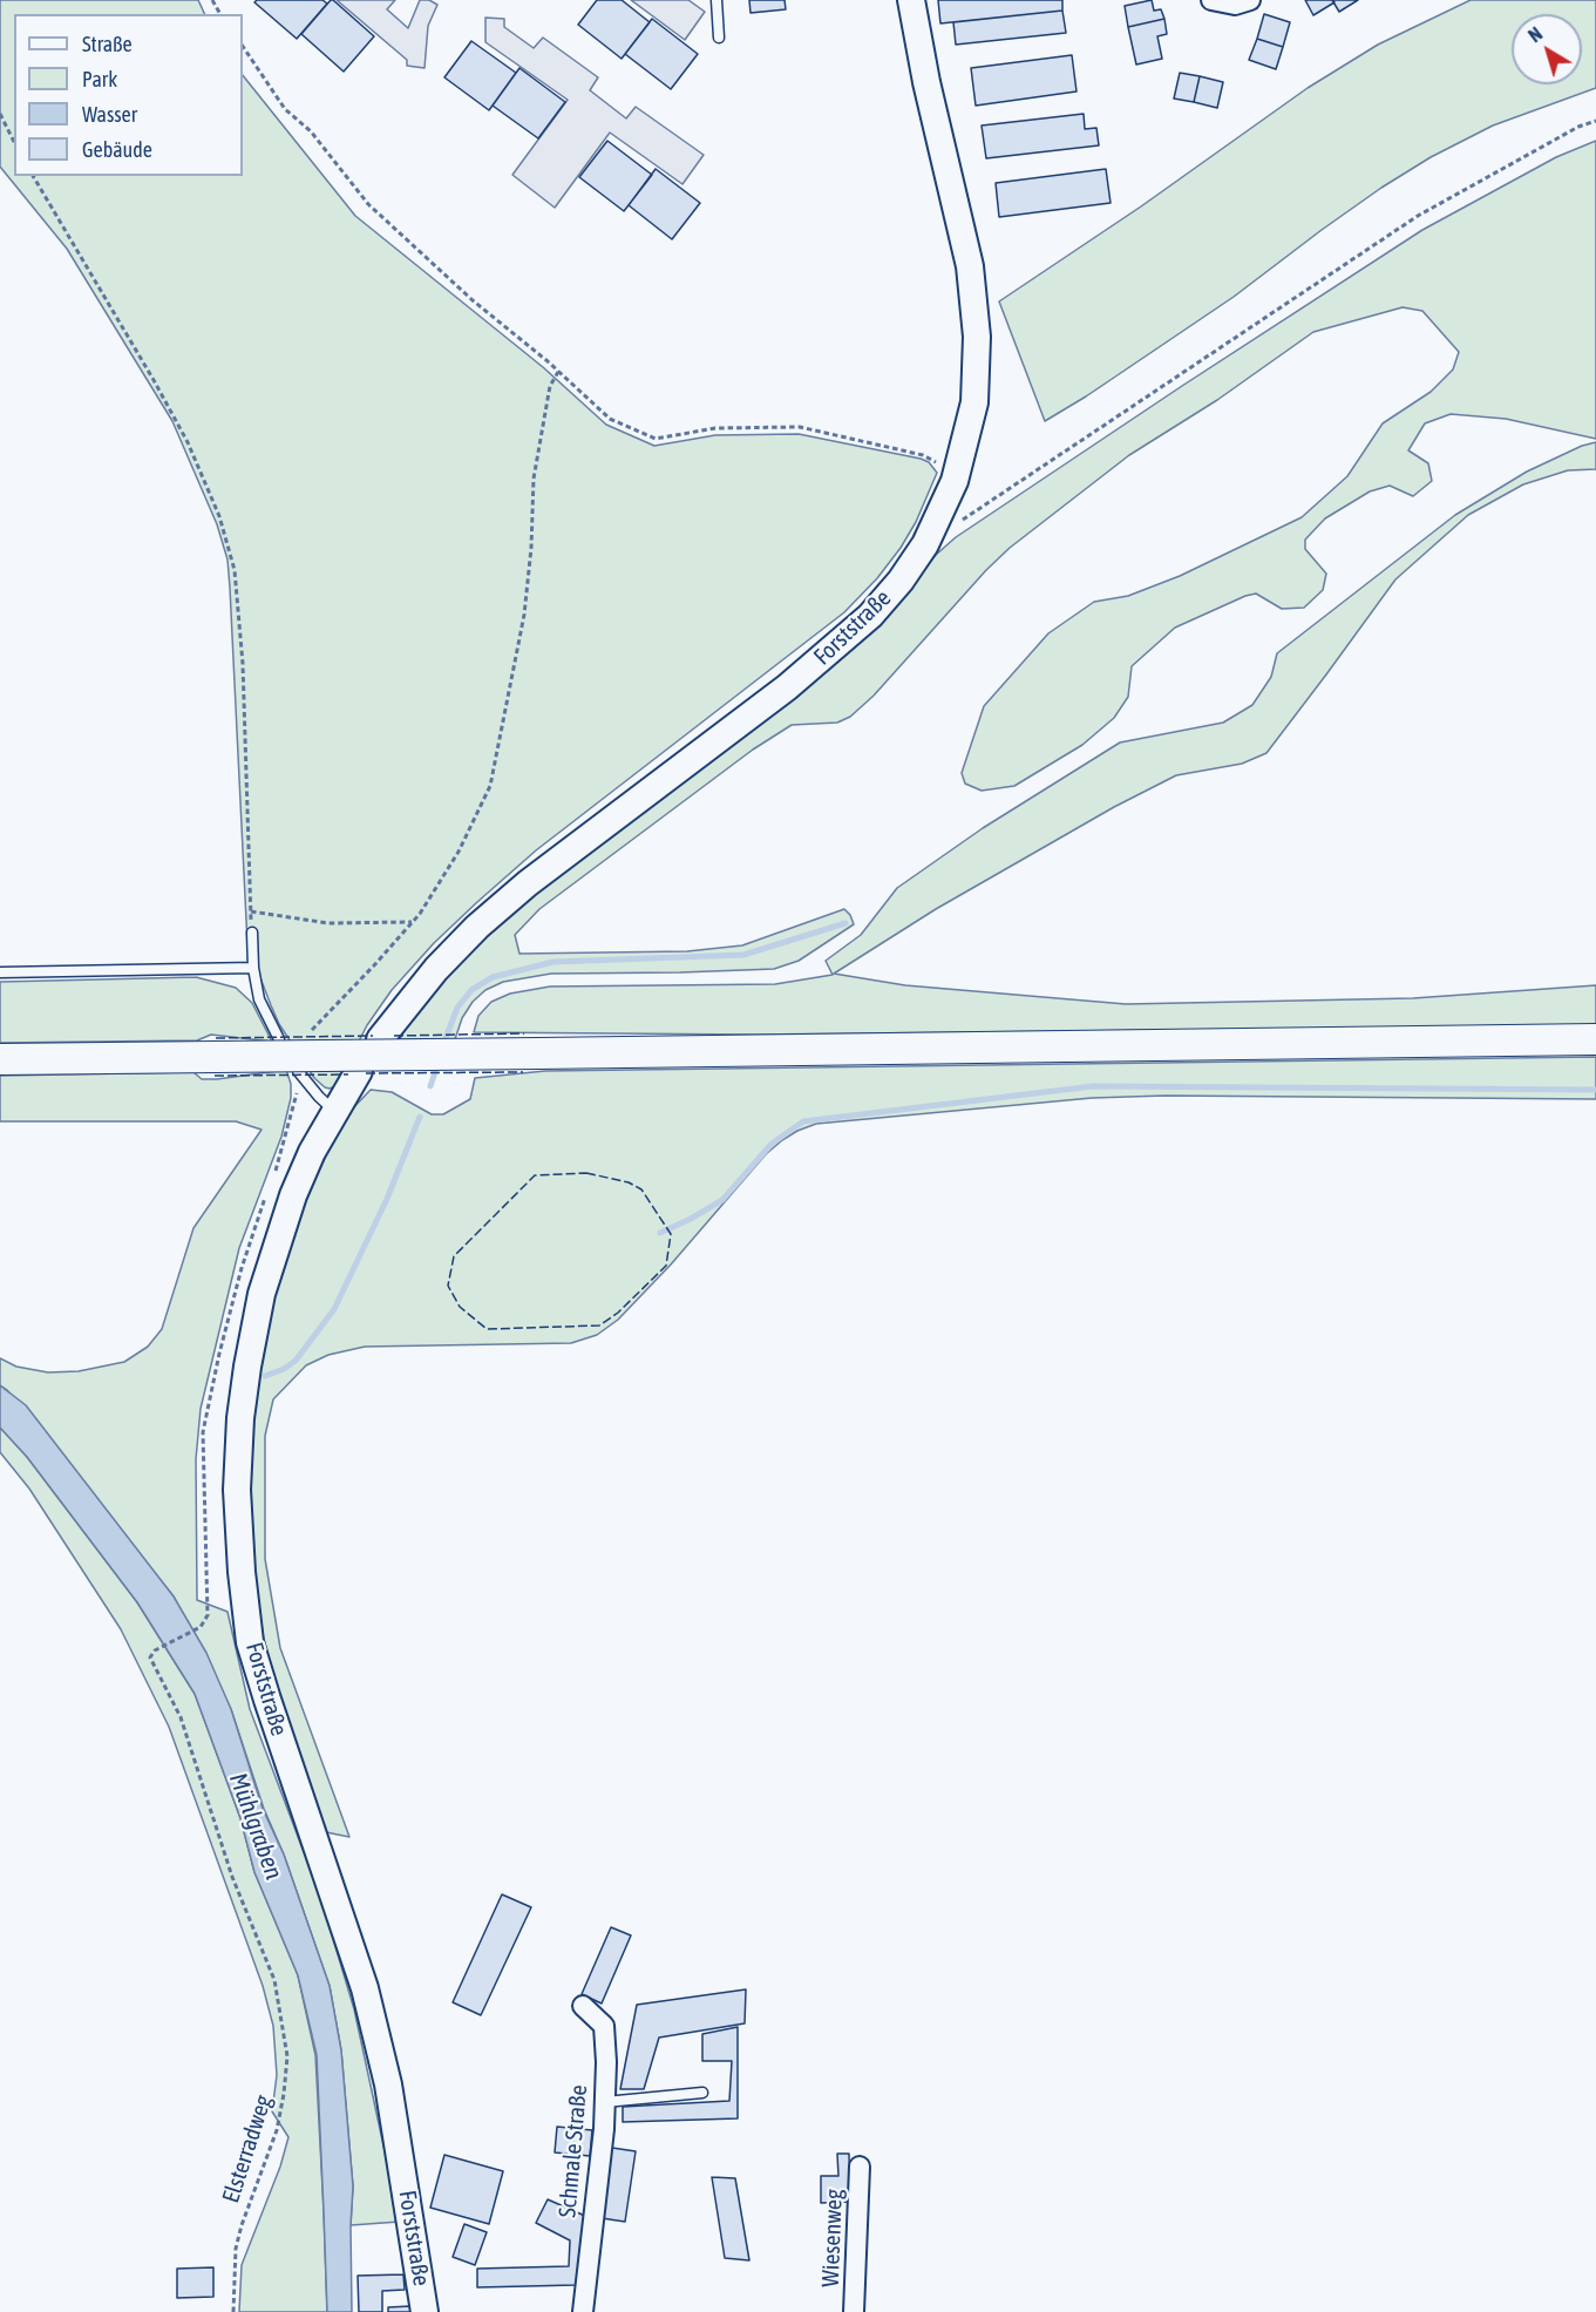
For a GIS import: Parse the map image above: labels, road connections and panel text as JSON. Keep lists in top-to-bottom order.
{
  "streets": {
    "street": ["Forststraße", "Schmale Straße", "Wiesenweg"],
    "path": ["Elsterradweg"]
  },
  "water": ["Mühlgraben"],
  "legend": [
    "Straße",
    "Park",
    "Wasser",
    "Gebäude"
  ],
  "north": "top left"
}
